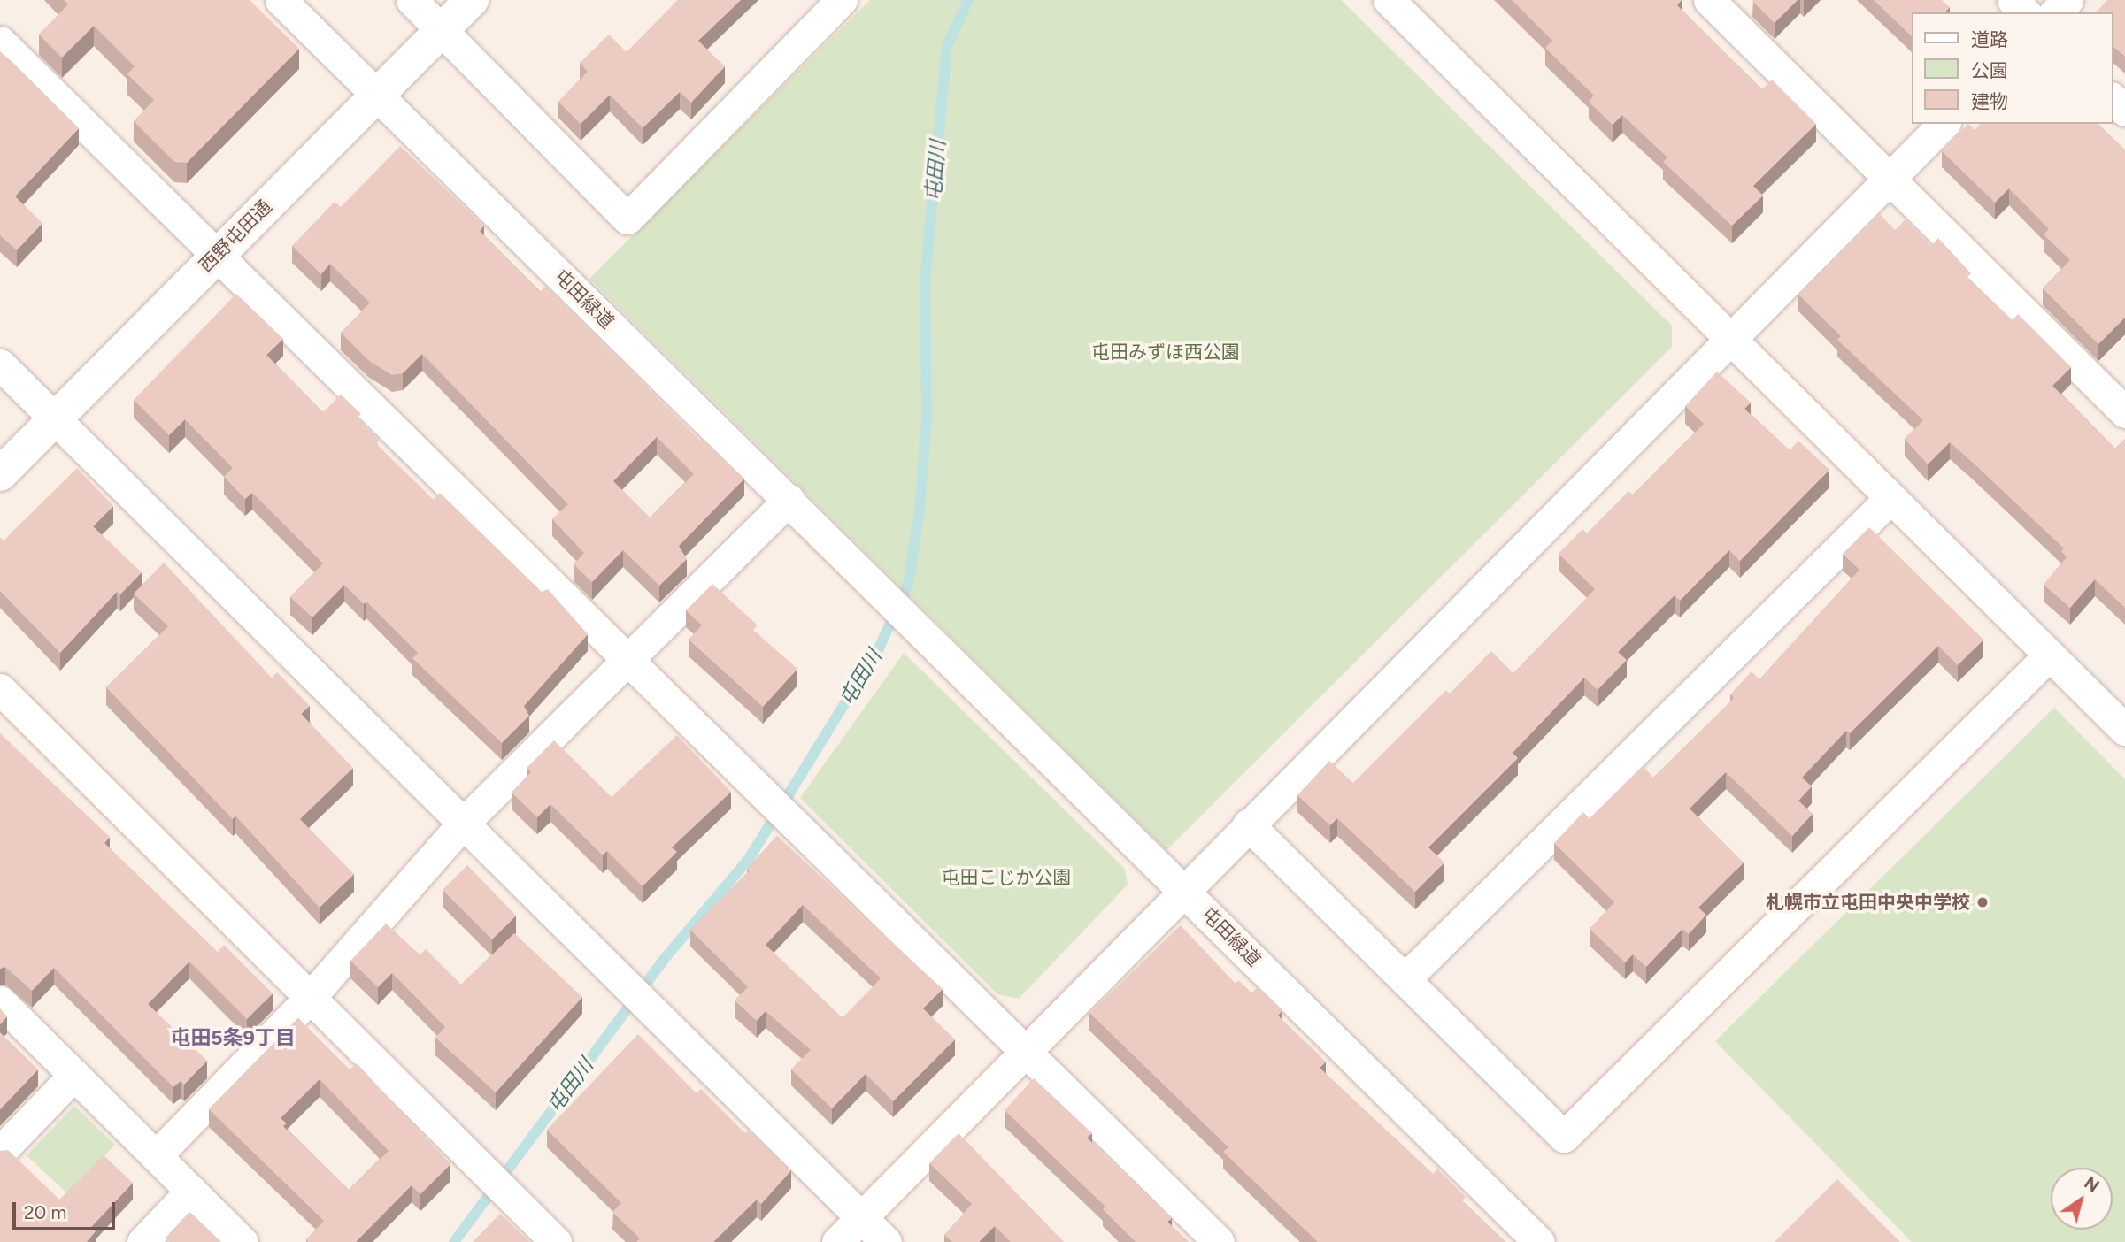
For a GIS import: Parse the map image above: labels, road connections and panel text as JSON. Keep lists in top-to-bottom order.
{
  "streets": {
    "street": ["西野屯田通", "屯田緑道"]
  },
  "crossings": [
    ["西野屯田通", "屯田緑道"]
  ],
  "districts": ["屯田5条9丁目"],
  "water": ["屯田川"],
  "parks": ["屯田みずほ西公園", "屯田こじか公園"],
  "places": ["札幌市立屯田中央中学校"],
  "legend": ["道路", "公園", "建物"],
  "scale_bar": "20 m",
  "north": "top right"
}
